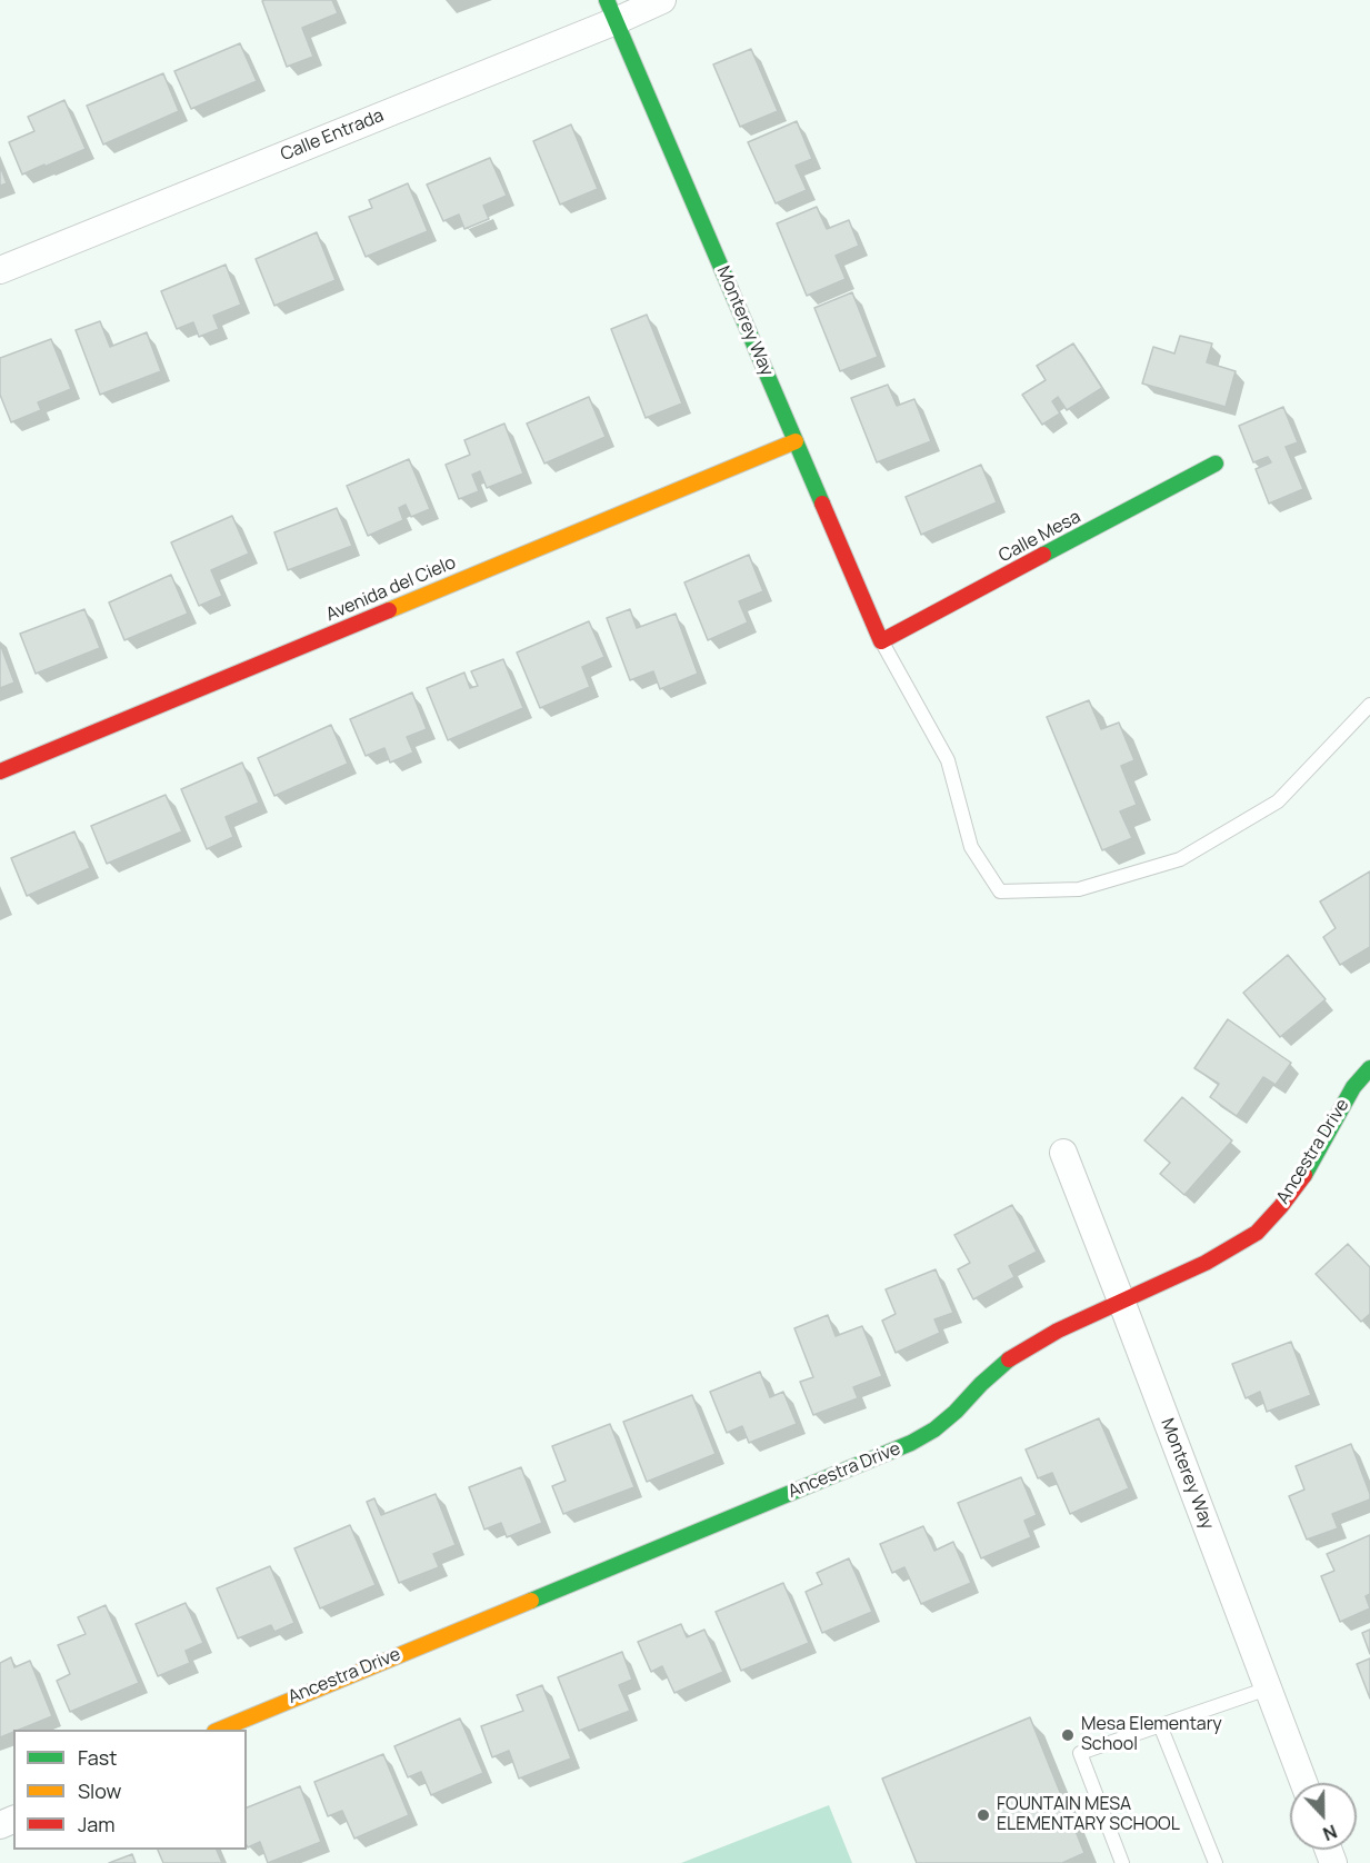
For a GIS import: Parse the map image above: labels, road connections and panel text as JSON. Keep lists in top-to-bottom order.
{
  "streets": {
    "street": [
      "Calle Entrada",
      "Monterey Way",
      "Calle Mesa",
      "Avenida del Cielo",
      "Ancestra Drive"
    ]
  },
  "crossings": [
    ["Calle Entrada", "Monterey Way"],
    ["Monterey Way", "Calle Mesa"],
    ["Monterey Way", "Avenida del Cielo"],
    ["Monterey Way", "Ancestra Drive"]
  ],
  "places": ["Mesa Elementary School", "FOUNTAIN MESA ELEMENTARY SCHOOL"],
  "legend": ["Fast", "Slow", "Jam"],
  "north": "bottom"
}
